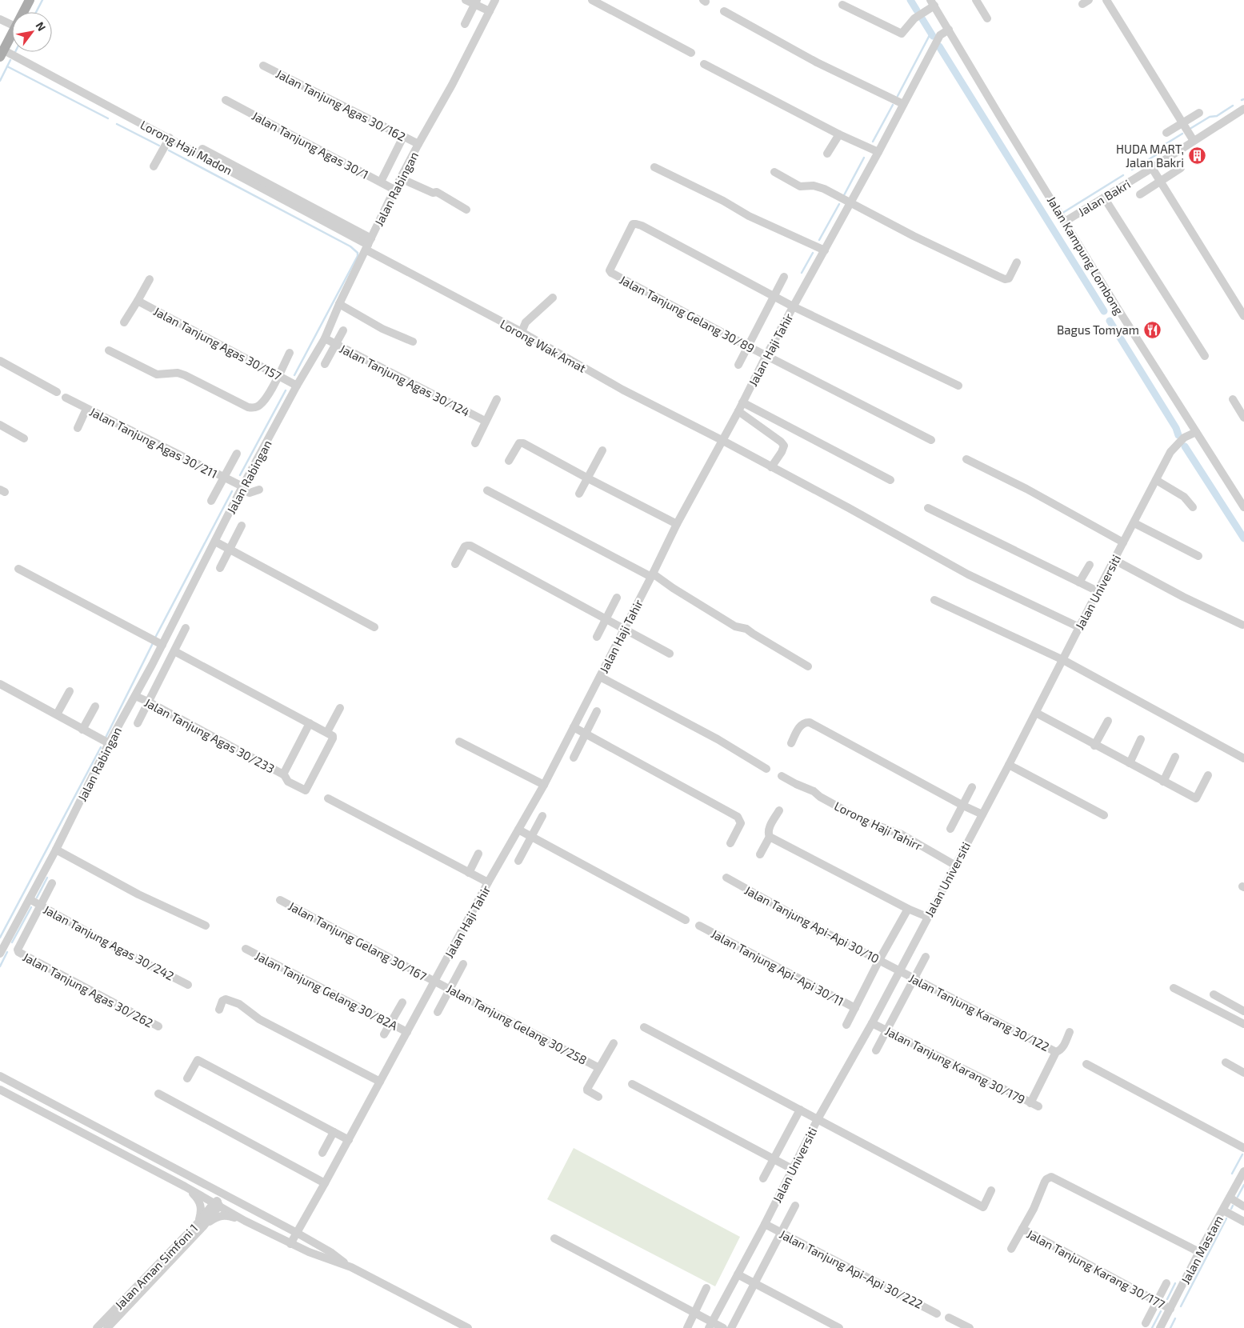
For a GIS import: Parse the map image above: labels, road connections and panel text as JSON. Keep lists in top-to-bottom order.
{
  "streets": {
    "street": [
      "Jalan Tanjung Agas 30/162",
      "Jalan Tanjung Agas 30/1",
      "Lorong Haji Madon",
      "Jalan Rabingan",
      "Jalan Bakri",
      "Jalan Kampung Lombong",
      "Jalan Tanjung Gelang 30/89",
      "Jalan Tanjung Agas 30/157",
      "Lorong Wak Amat",
      "Jalan Haji Tahir",
      "Jalan Tanjung Agas 30/124",
      "Jalan Tanjung Agas 30/211",
      "Jalan Universiti",
      "Jalan Tanjung Agas 30/233",
      "Lorong Haji Tahirr",
      "Jalan Tanjung Api-Api 30/10",
      "Jalan Tanjung Gelang 30/167",
      "Jalan Tanjung Agas 30/242",
      "Jalan Tanjung Api-Api 30/11",
      "Jalan Tanjung Agas 30/262",
      "Jalan Tanjung Gelang 30/82A",
      "Jalan Tanjung Karang 30/122",
      "Jalan Tanjung Gelang 30/258",
      "Jalan Tanjung Karang 30/179",
      "Jalan Mastam",
      "Jalan Aman Simfoni 1",
      "Jalan Tanjung Api-Api 30/222",
      "Jalan Tanjung Karang 30/177"
    ]
  },
  "crossings": [
    ["Jalan Tanjung Agas 30/162", "Jalan Rabingan"],
    ["Jalan Tanjung Agas 30/1", "Jalan Rabingan"],
    ["Lorong Haji Madon", "Lorong Wak Amat"],
    ["Jalan Rabingan", "Jalan Tanjung Agas 30/157"],
    ["Jalan Rabingan", "Lorong Wak Amat"],
    ["Jalan Rabingan", "Jalan Tanjung Agas 30/124"],
    ["Jalan Rabingan", "Jalan Tanjung Agas 30/211"],
    ["Jalan Rabingan", "Jalan Tanjung Agas 30/233"],
    ["Jalan Rabingan", "Jalan Tanjung Agas 30/242"],
    ["Jalan Bakri", "Jalan Kampung Lombong"],
    ["Jalan Kampung Lombong", "Jalan Haji Tahir"],
    ["Jalan Kampung Lombong", "Jalan Universiti"],
    ["Jalan Tanjung Gelang 30/89", "Jalan Haji Tahir"],
    ["Lorong Wak Amat", "Jalan Haji Tahir"],
    ["Lorong Wak Amat", "Jalan Universiti"],
    ["Jalan Haji Tahir", "Jalan Tanjung Gelang 30/167"],
    ["Jalan Haji Tahir", "Jalan Tanjung Gelang 30/82A"],
    ["Jalan Haji Tahir", "Jalan Tanjung Gelang 30/258"],
    ["Jalan Universiti", "Lorong Haji Tahirr"],
    ["Jalan Universiti", "Jalan Tanjung Api-Api 30/10"],
    ["Jalan Universiti", "Jalan Tanjung Karang 30/122"],
    ["Jalan Universiti", "Jalan Tanjung Karang 30/179"],
    ["Jalan Universiti", "Jalan Tanjung Api-Api 30/222"],
    ["Jalan Tanjung Api-Api 30/10", "Jalan Tanjung Karang 30/122"],
    ["Jalan Tanjung Gelang 30/167", "Jalan Tanjung Gelang 30/258"],
    ["Jalan Tanjung Agas 30/242", "Jalan Tanjung Agas 30/262"],
    ["Jalan Mastam", "Jalan Tanjung Karang 30/177"]
  ],
  "places": {
    "building": ["HUDA MART, Jalan Bakri"],
    "restaurant": ["Bagus Tomyam"]
  },
  "north": "top right"
}
